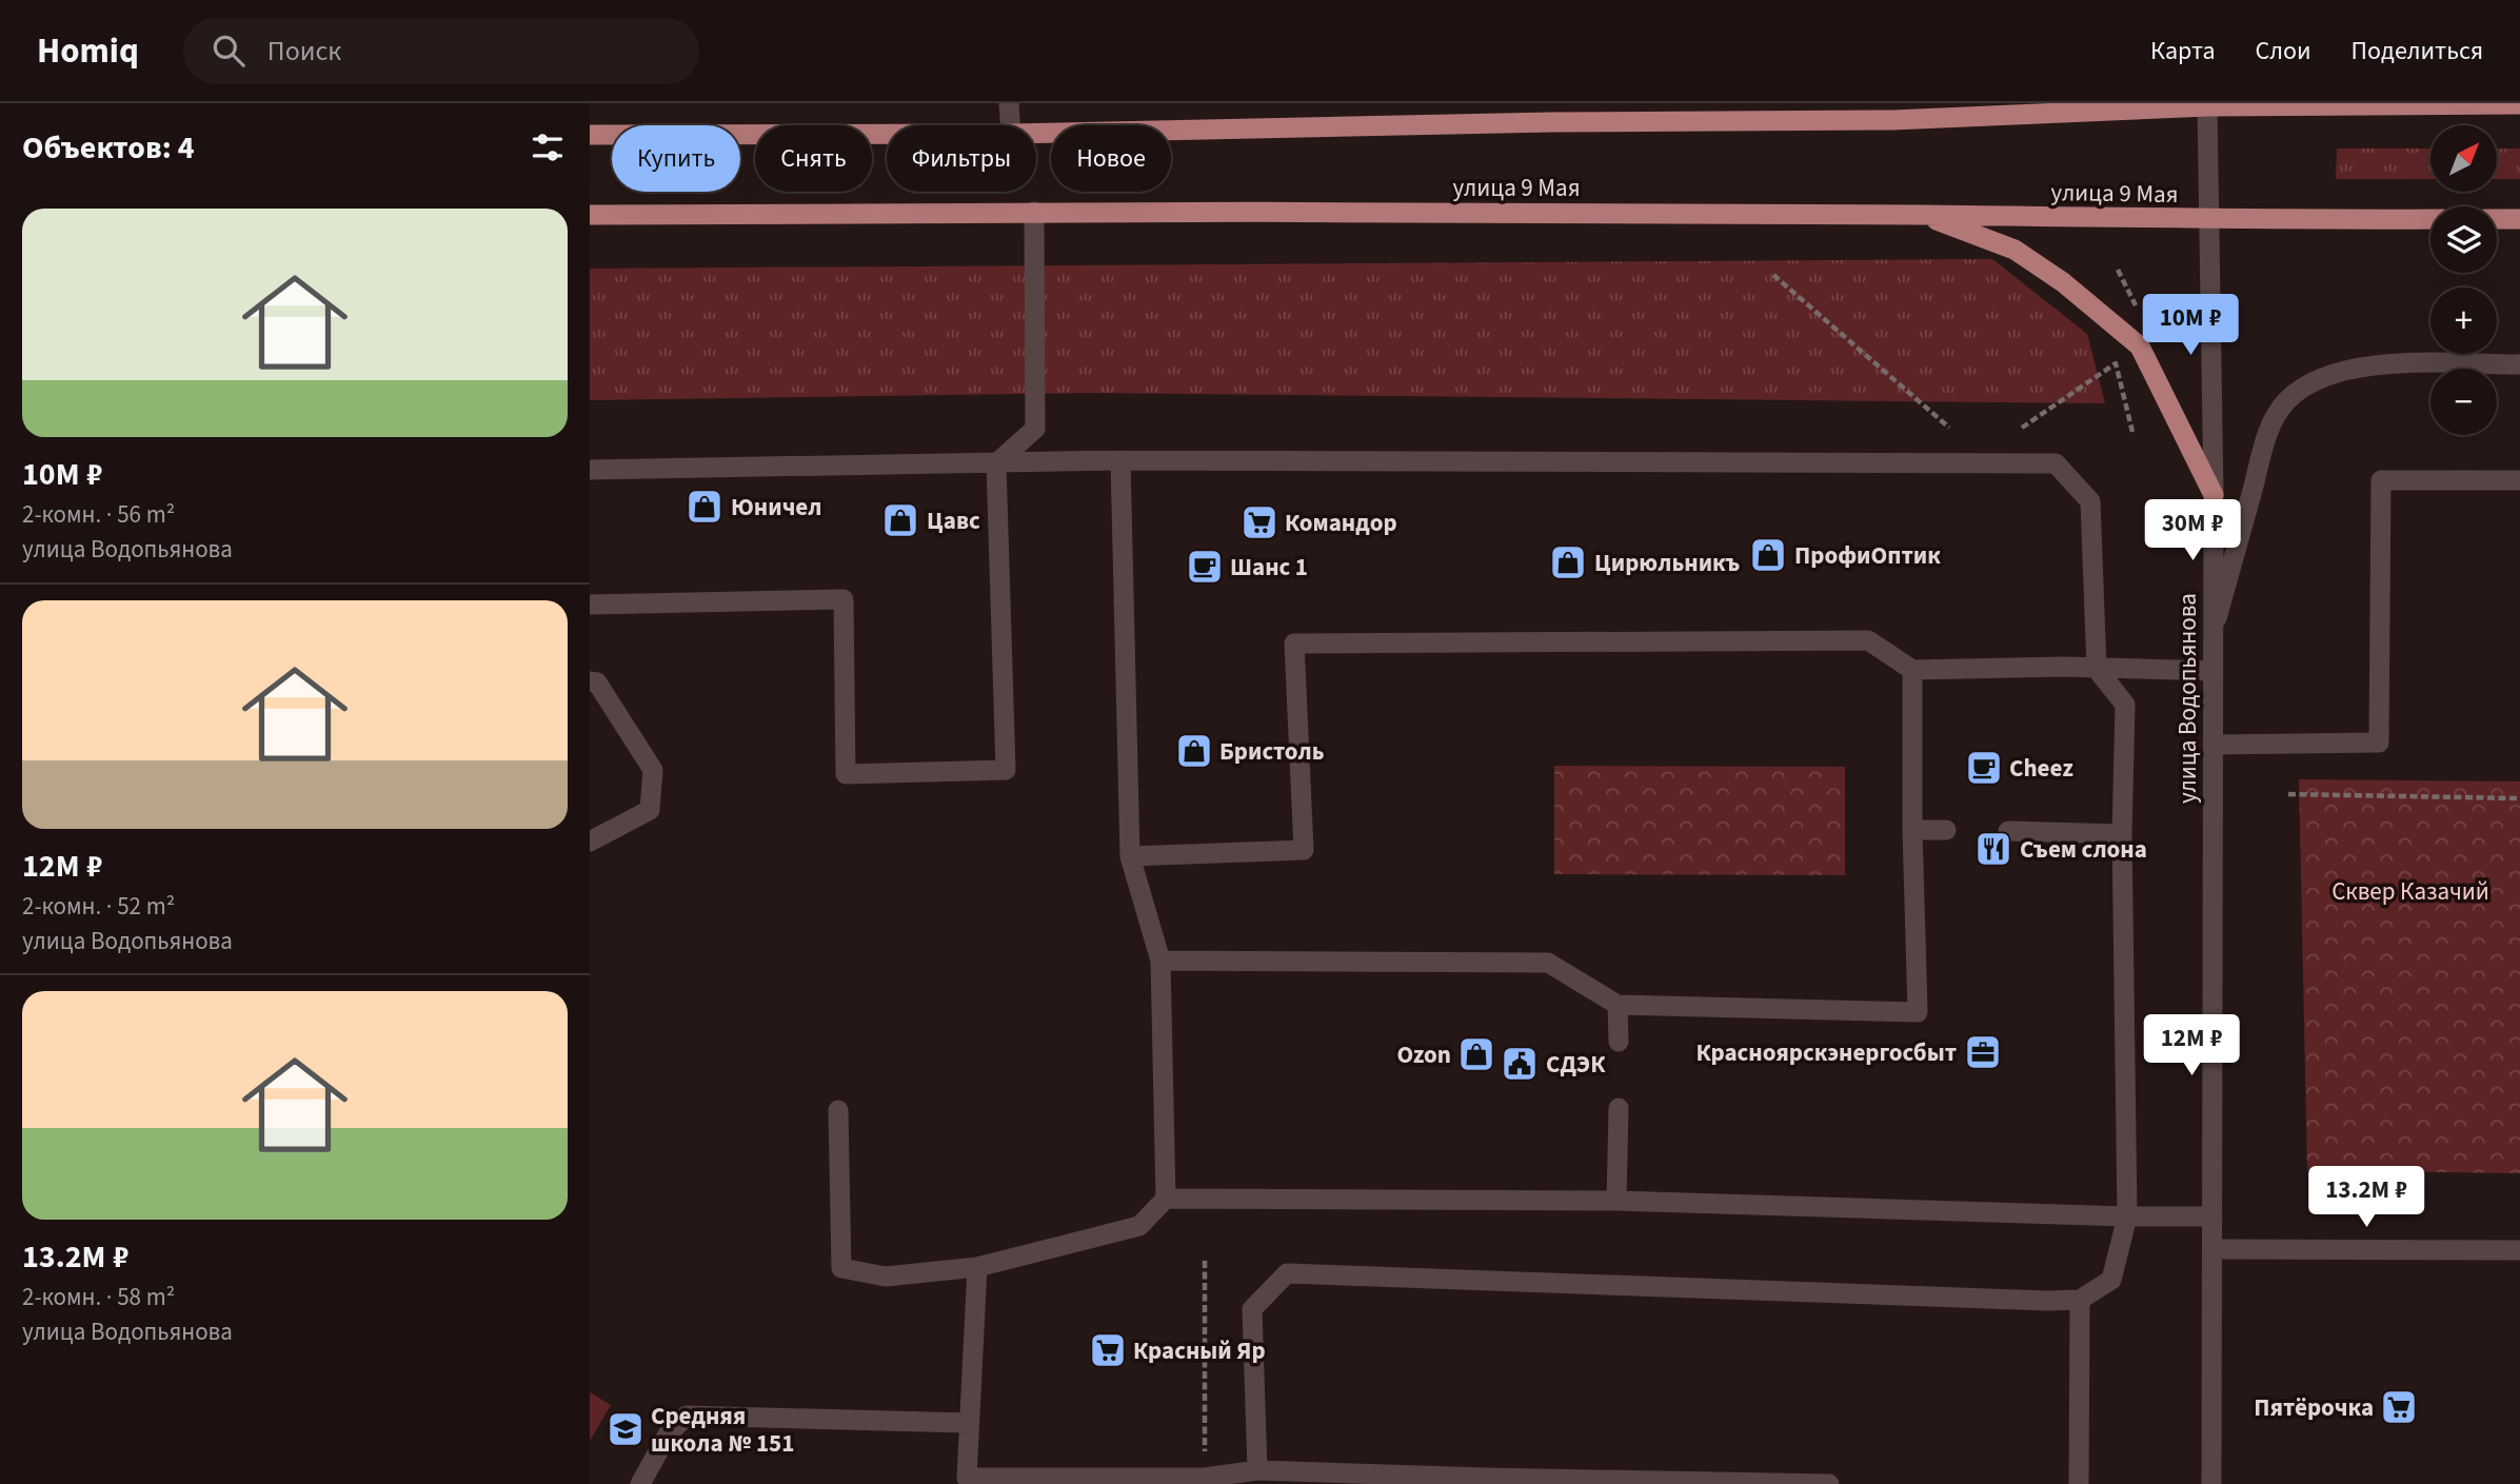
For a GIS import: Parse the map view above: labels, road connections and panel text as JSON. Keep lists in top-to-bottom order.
{
  "streets": {
    "main road": ["улица 9 Мая"],
    "street": ["улица Водопьянова"]
  },
  "crossings": [
    ["улица 9 Мая", "улица Водопьянова"]
  ],
  "parks": ["Сквер Казачий"],
  "places": {
    "shop": [
      "Юничел",
      "Цавс",
      "ПрофиОптик",
      "Цирюльникъ",
      "Бристоль",
      "Ozon"
    ],
    "supermarket": ["Командор", "Красный Яр", "Пятёрочка"],
    "cafe": ["Шанс 1", "Cheez"],
    "restaurant": ["Съем слона"],
    "office": ["Красноярскэнергосбыт"],
    "public building": ["СДЭК"],
    "school or university": ["Средняя школа № 151"]
  },
  "north": "top right",
  "page": {
    "header": "Homiq",
    "search": "Поиск",
    "nav": ["Карта", "Слои", "Поделиться"],
    "heading": "Объектов: 4",
    "map_buttons": ["+", "−"],
    "chip": [
      "Купить",
      "Снять",
      "Фильтры",
      "Новое"
    ],
    "list": [
      {
        "name": "10M ₽",
        "note": "2-комн. · 56 m² · улица Водопьянова"
      },
      {
        "name": "12M ₽",
        "note": "2-комн. · 52 m² · улица Водопьянова"
      },
      {
        "name": "13.2M ₽",
        "note": "2-комн. · 58 m² · улица Водопьянова"
      }
    ],
    "price": [
      "10M ₽",
      "30M ₽",
      "12M ₽",
      "13.2M ₽"
    ]
  }
}
